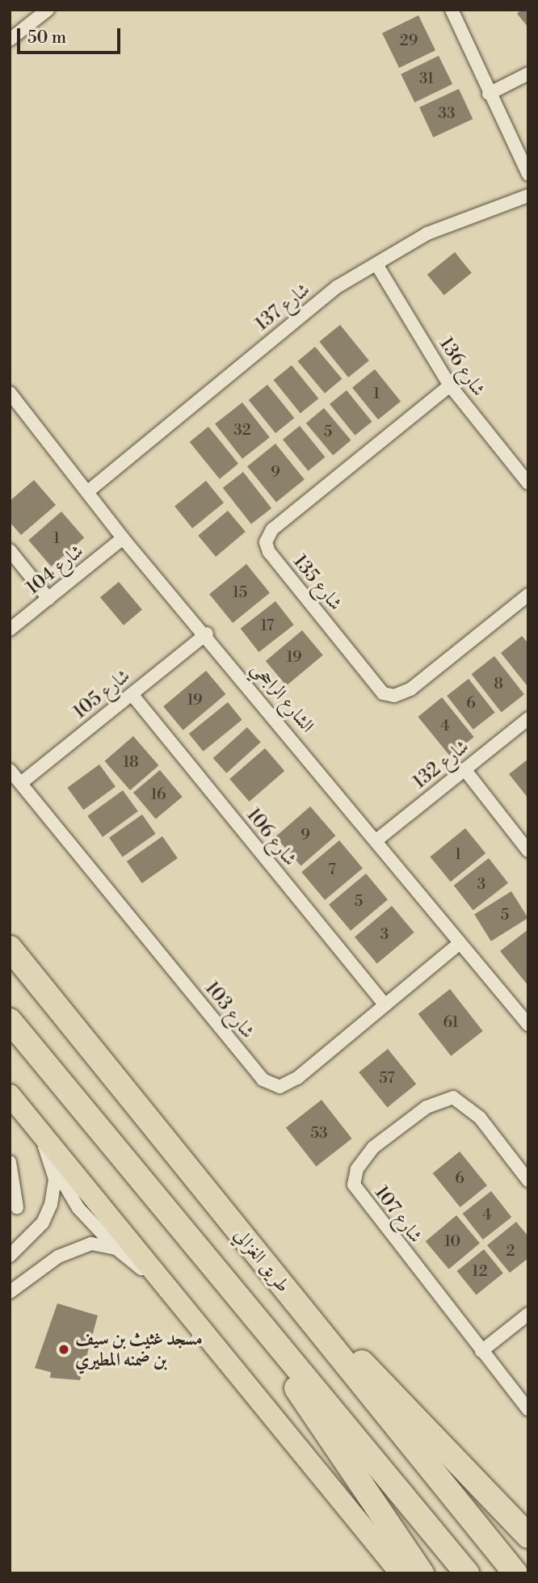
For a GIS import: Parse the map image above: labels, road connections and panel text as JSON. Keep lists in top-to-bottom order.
{
  "streets": {
    "highway": ["طريق الغزالي"],
    "street": [
      "شارع 137",
      "شارع 136",
      "شارع 104",
      "شارع 135",
      "شارع 105",
      "الشارع الراجحي",
      "شارع 132",
      "شارع 106",
      "شارع 103",
      "شارع 107"
    ]
  },
  "crossings": [
    ["شارع 137", "شارع 136"],
    ["شارع 137", "الشارع الراجحي"],
    ["شارع 136", "شارع 135"],
    ["شارع 104", "الشارع الراجحي"],
    ["شارع 105", "الشارع الراجحي"],
    ["شارع 105", "شارع 106"],
    ["شارع 105", "شارع 103"],
    ["الشارع الراجحي", "شارع 132"],
    ["الشارع الراجحي", "شارع 103"],
    ["شارع 106", "شارع 103"]
  ],
  "places": ["مسجد غثيث بن سيف بن ضمنه المطيري"],
  "house_numbers": [
    "29",
    "31",
    "33",
    "1",
    "32",
    "5",
    "9",
    "1",
    "15",
    "17",
    "19",
    "8",
    "19",
    "6",
    "4",
    "18",
    "16",
    "9",
    "1",
    "7",
    "3",
    "5",
    "5",
    "3",
    "61",
    "57",
    "53",
    "6",
    "4",
    "10",
    "2",
    "12"
  ],
  "scale_bar": "50 m"
}
